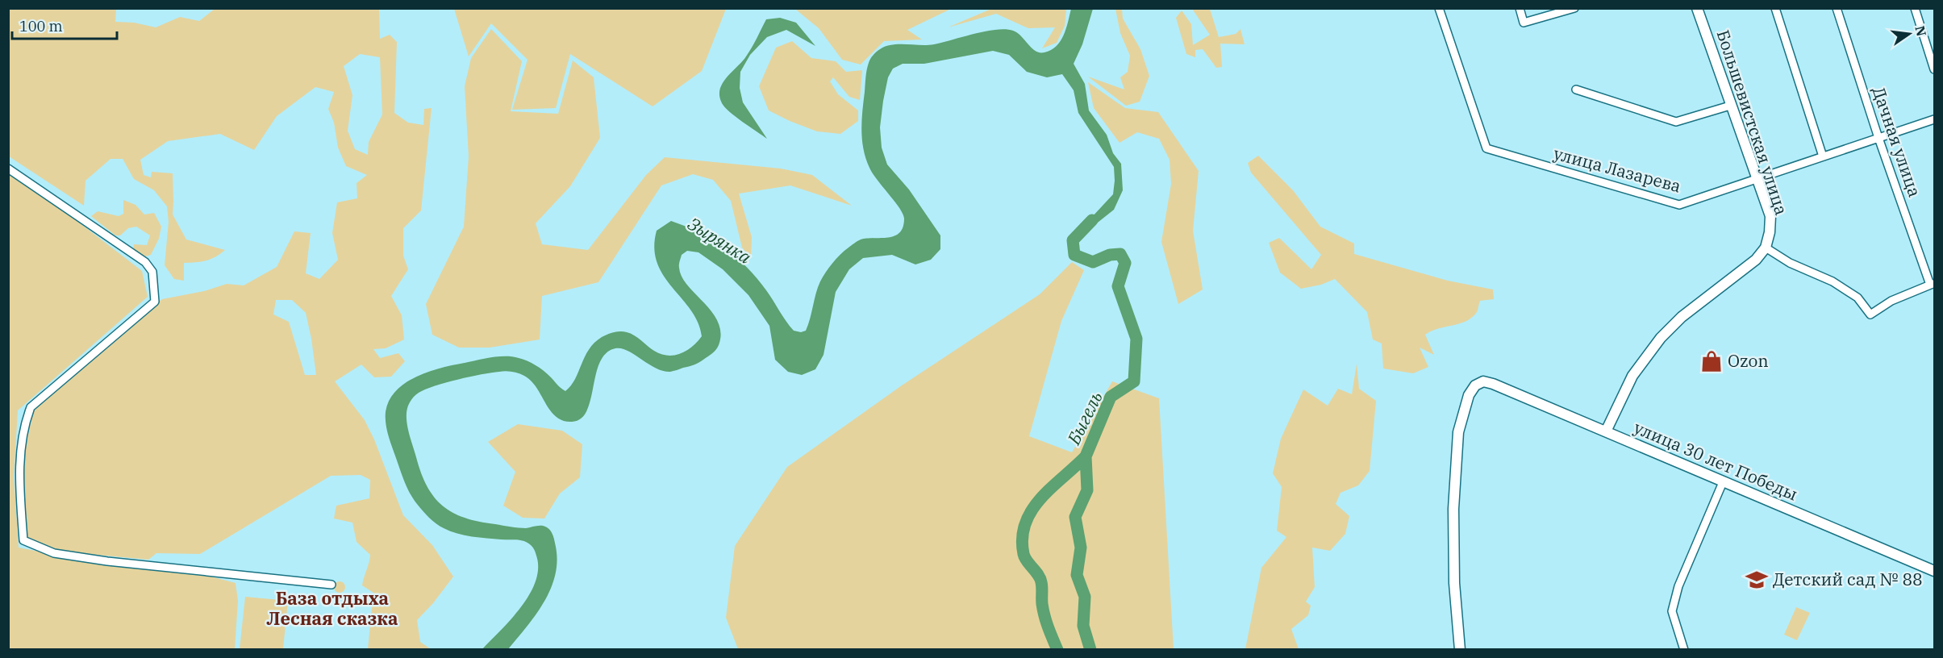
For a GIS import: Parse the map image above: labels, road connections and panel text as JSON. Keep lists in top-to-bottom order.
{
  "streets": {
    "street": [
      "Большевистская улица",
      "Дачная улица",
      "улица Лазарева",
      "улица 30 лет Победы"
    ]
  },
  "crossings": [
    ["Большевистская улица", "улица Лазарева"],
    ["Дачная улица", "улица Лазарева"]
  ],
  "districts": ["База отдыха Лесная сказка"],
  "water": ["Зырянка", "Быгель"],
  "places": {
    "shop": ["Ozon"],
    "school or university": ["Детский сад № 88"]
  },
  "scale_bar": "100 m",
  "north": "right"
}
